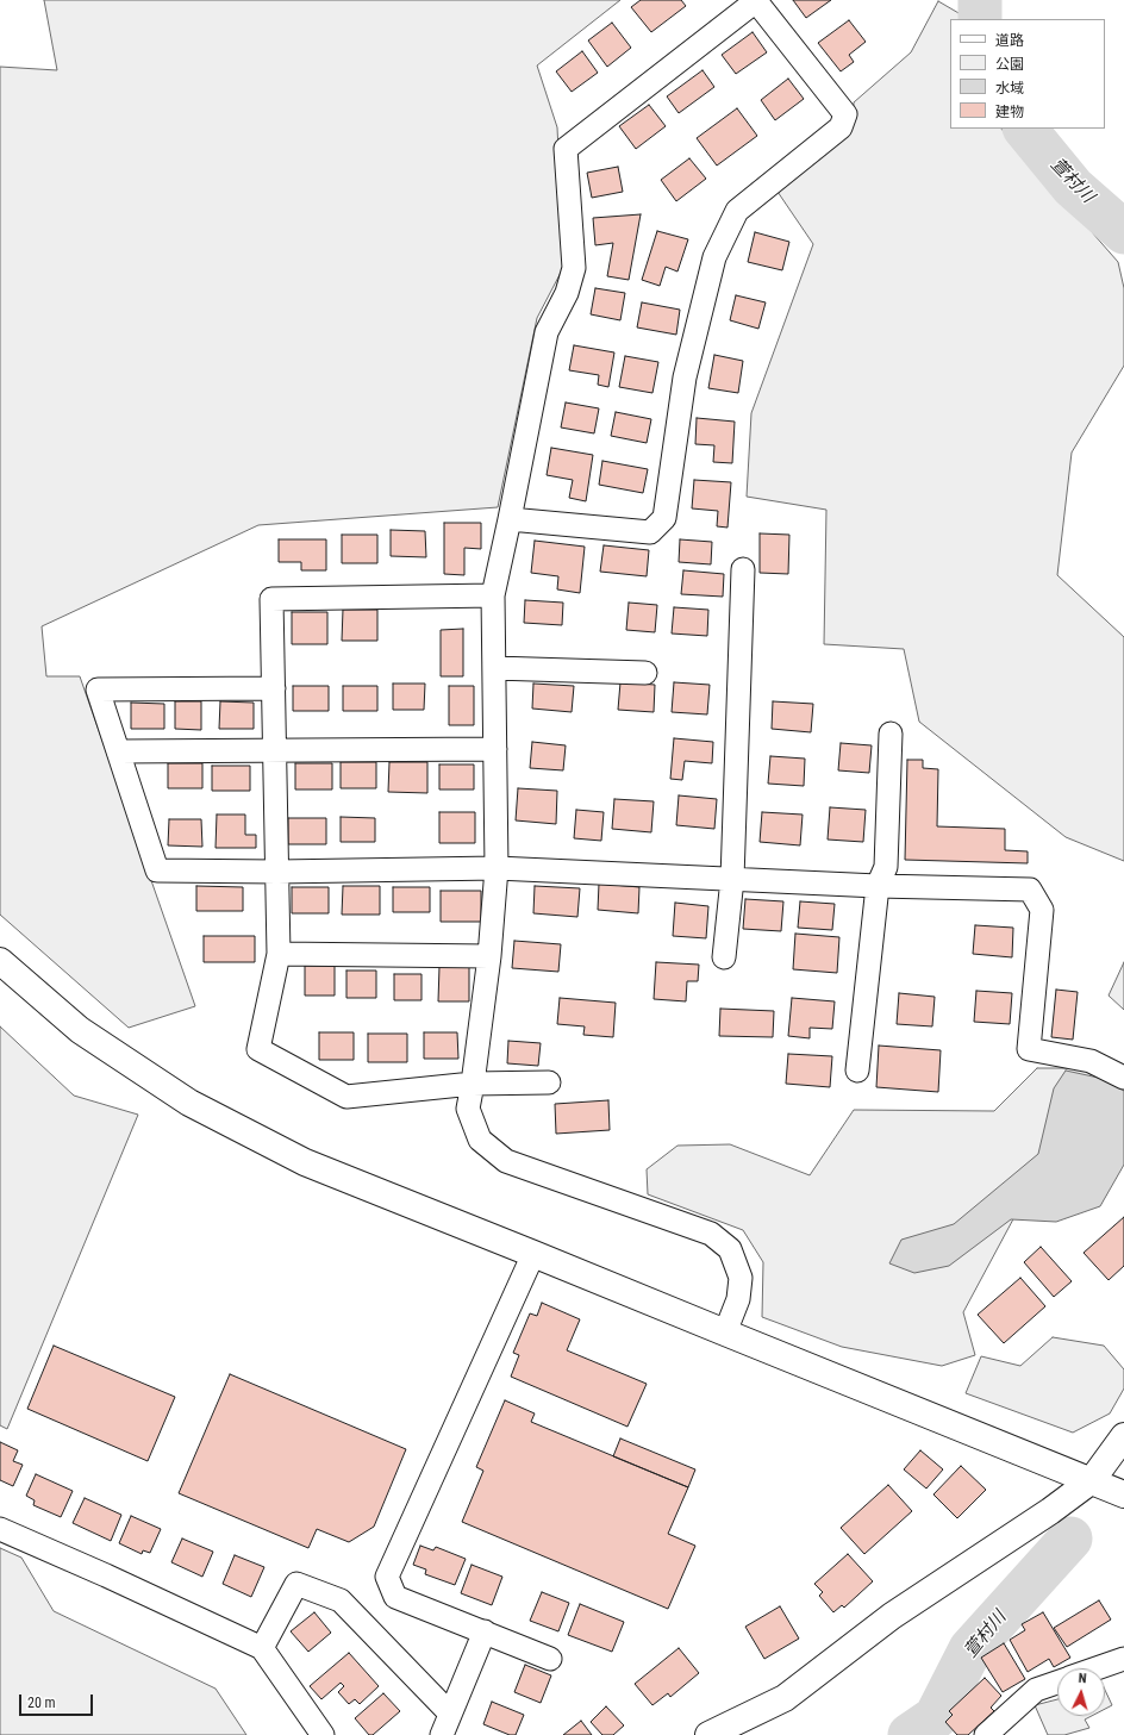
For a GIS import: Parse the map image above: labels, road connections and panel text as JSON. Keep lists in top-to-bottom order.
{
  "water": ["萱村川"],
  "legend": [
    "道路",
    "公園",
    "水域",
    "建物"
  ],
  "scale_bar": "20 m",
  "north": "top"
}
